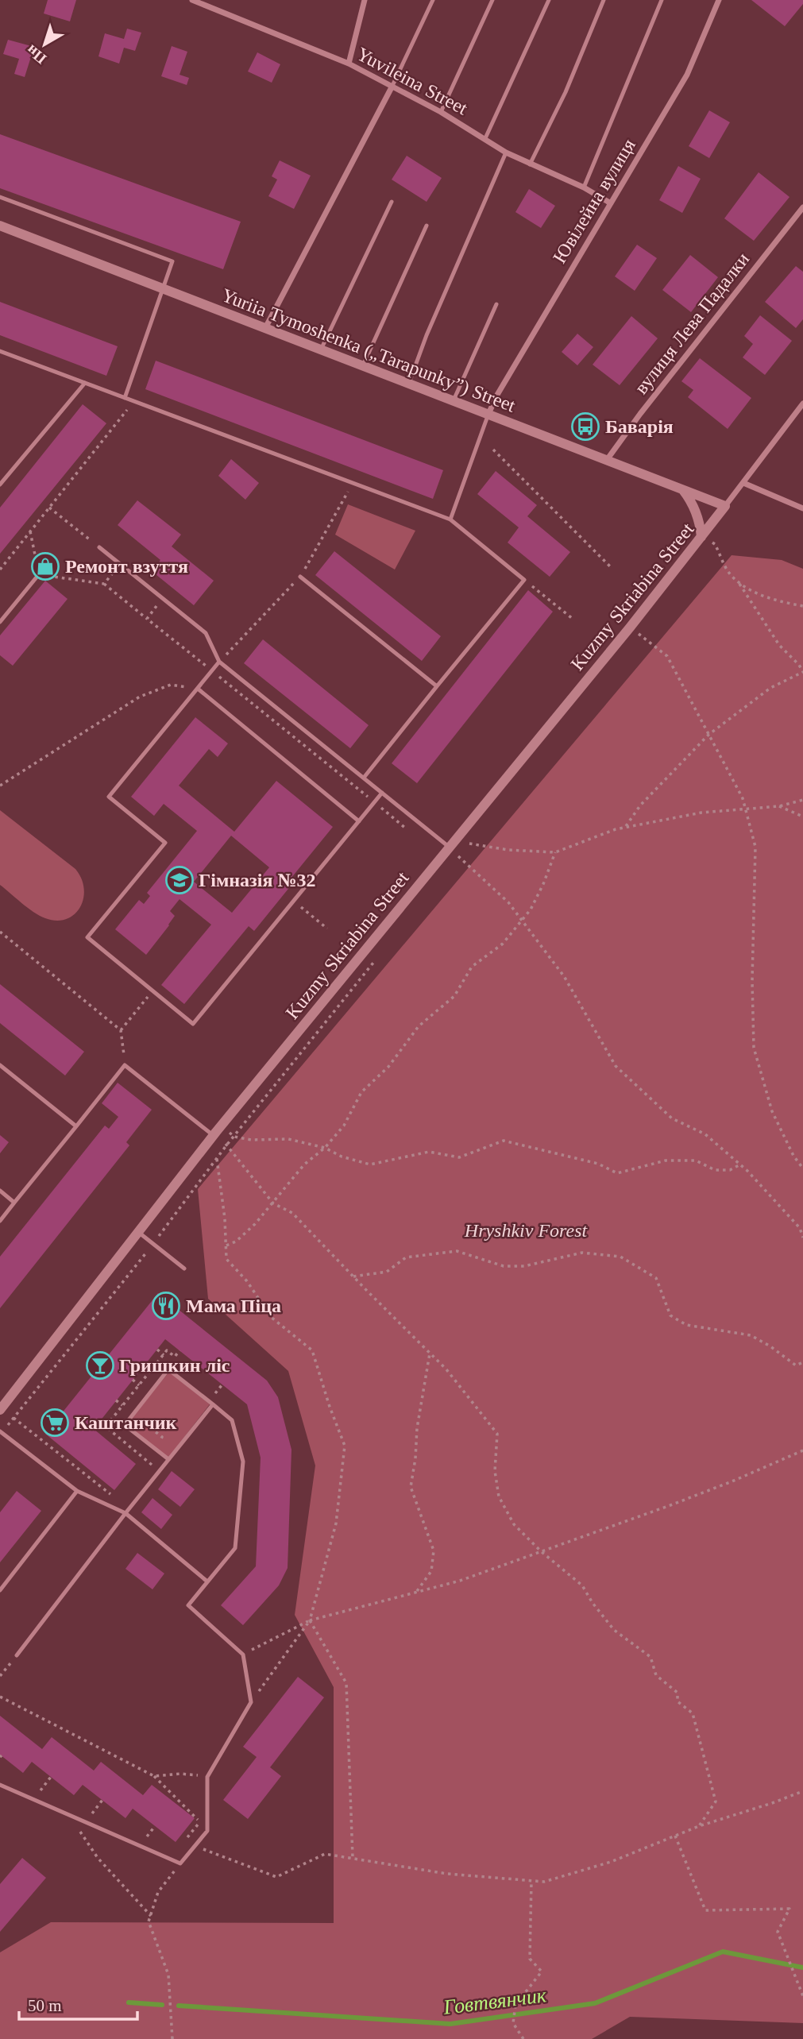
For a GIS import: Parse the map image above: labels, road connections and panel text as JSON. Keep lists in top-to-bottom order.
{
  "streets": {
    "street": [
      "Yuvileina Street",
      "Ювілейна вулиця",
      "вулиця Лева Падалки",
      "Yuriia Tymoshenka („Tarapunky”) Street",
      "Kuzmy Skriabina Street"
    ]
  },
  "crossings": [
    ["Yuvileina Street", "Ювілейна вулиця"],
    ["Ювілейна вулиця", "Yuriia Tymoshenka („Tarapunky”) Street"],
    ["вулиця Лева Падалки", "Yuriia Tymoshenka („Tarapunky”) Street"],
    ["Yuriia Tymoshenka („Tarapunky”) Street", "Kuzmy Skriabina Street"]
  ],
  "water": ["Говтвянчик"],
  "parks": ["Hryshkiv Forest"],
  "places": {
    "bus stop": ["Баварія"],
    "shop": ["Ремонт взуття"],
    "school or university": ["Гімназія №32"],
    "restaurant": ["Мама Піца"],
    "bar": ["Гришкин ліс"],
    "supermarket": ["Каштанчик"]
  },
  "scale_bar": "50 m",
  "north": "bottom left"
}
